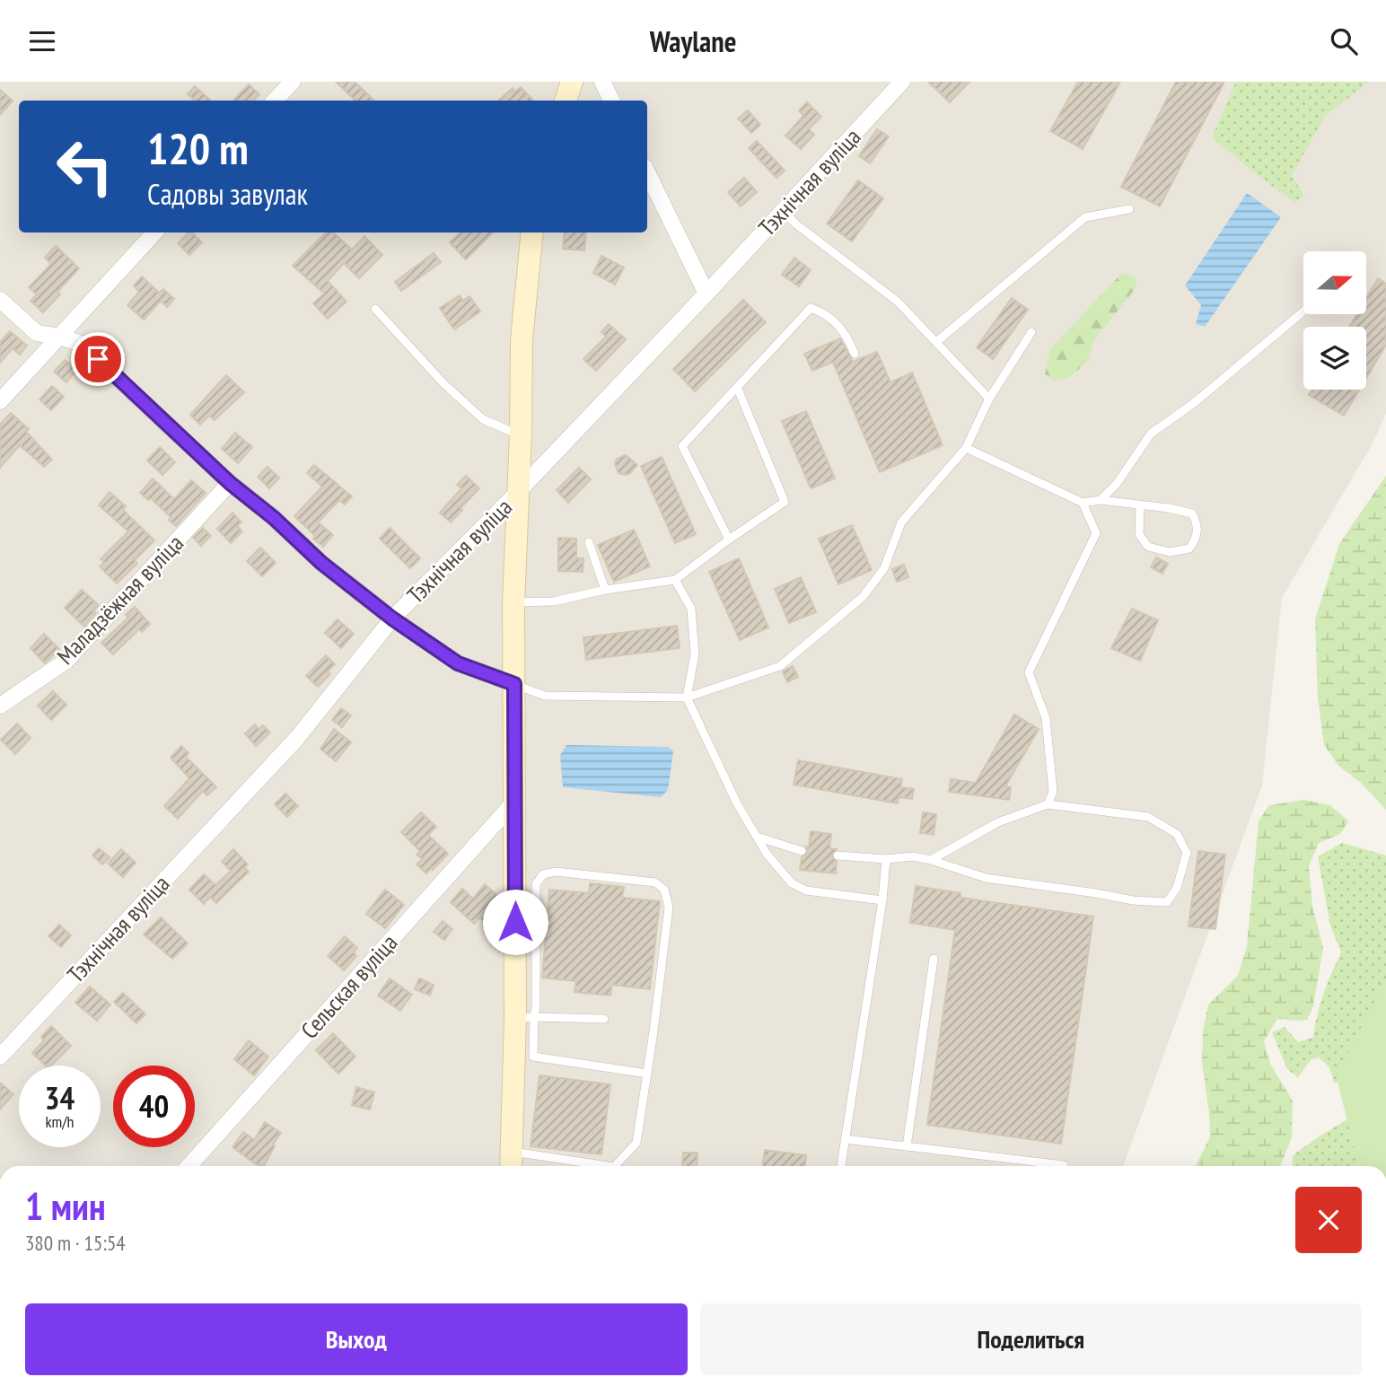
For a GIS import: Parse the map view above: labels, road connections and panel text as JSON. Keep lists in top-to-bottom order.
{
  "streets": {
    "street": ["Тэхнічная вуліца", "Маладзёжная вуліца", "Сельская вуліца"]
  },
  "north": "right",
  "page": {
    "header": "Waylane",
    "turn": ["120 m", "Садовы завулак"],
    "speed": "34 km/h",
    "limit": "40",
    "heading": ["1 мин", "380 m · 15:54"],
    "buttons": ["Выход", "Поделиться"]
  }
}
